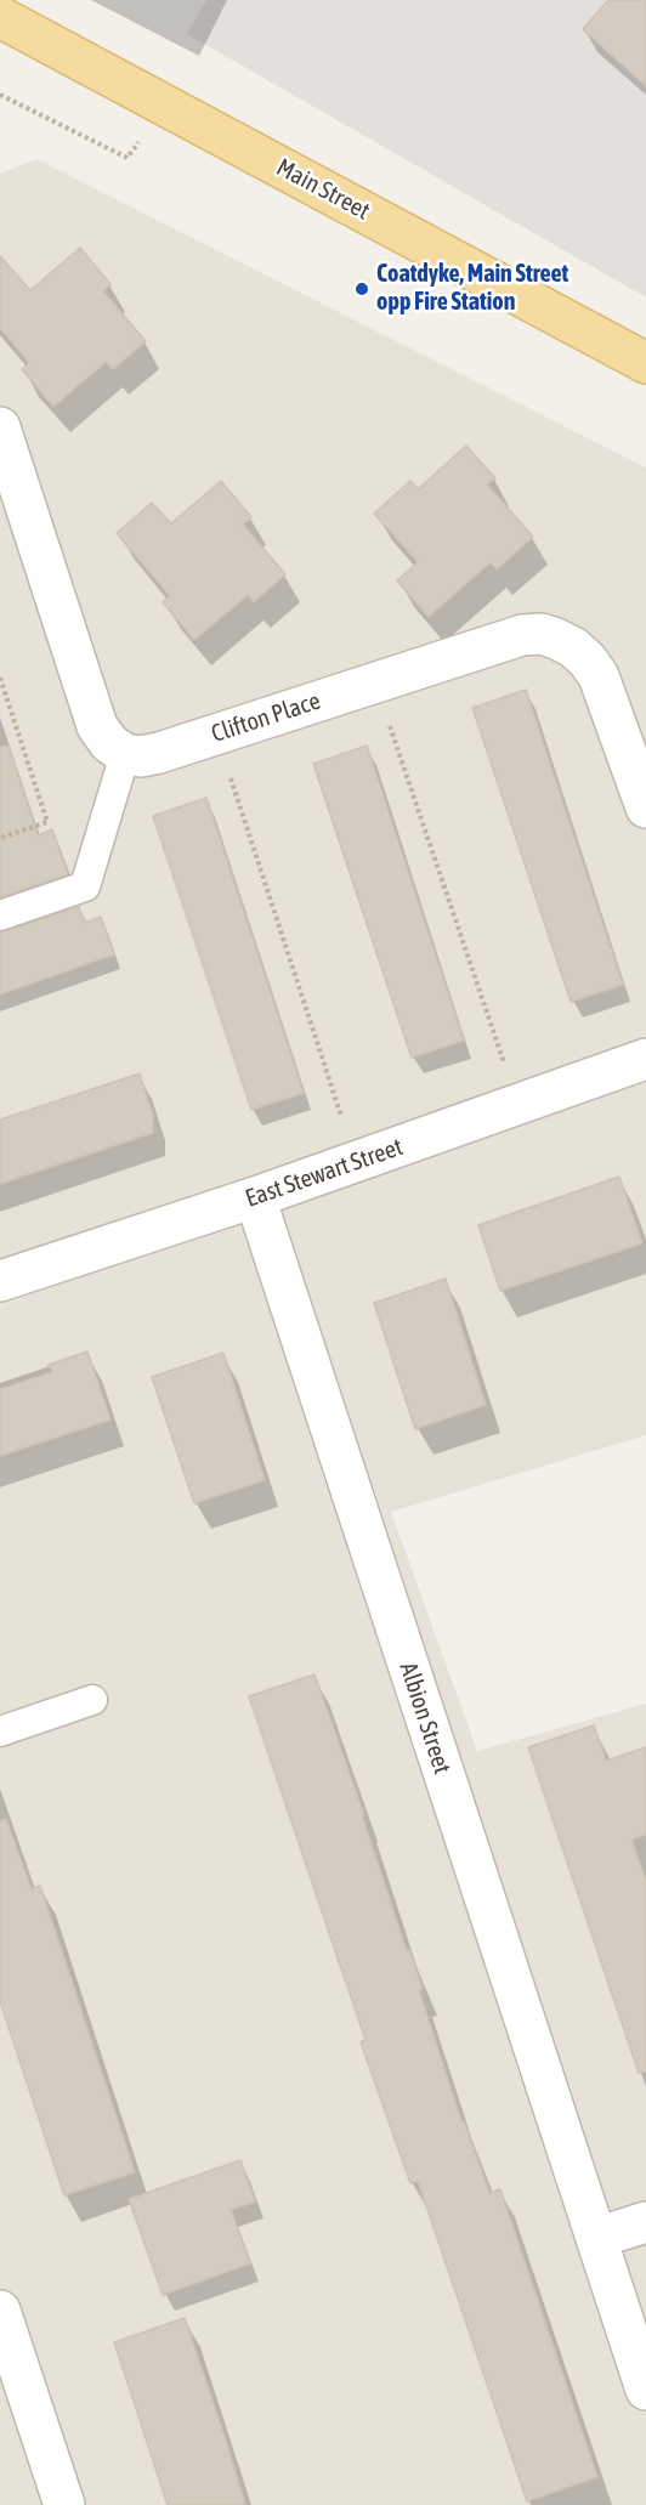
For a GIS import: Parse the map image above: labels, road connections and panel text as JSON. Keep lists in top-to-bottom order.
{
  "streets": {
    "main road": ["Main Street"],
    "street": ["Clifton Place", "East Stewart Street", "Albion Street"]
  },
  "crossings": [
    ["East Stewart Street", "Albion Street"]
  ],
  "places": ["Coatdyke, Main Street opp Fire Station"]
}
